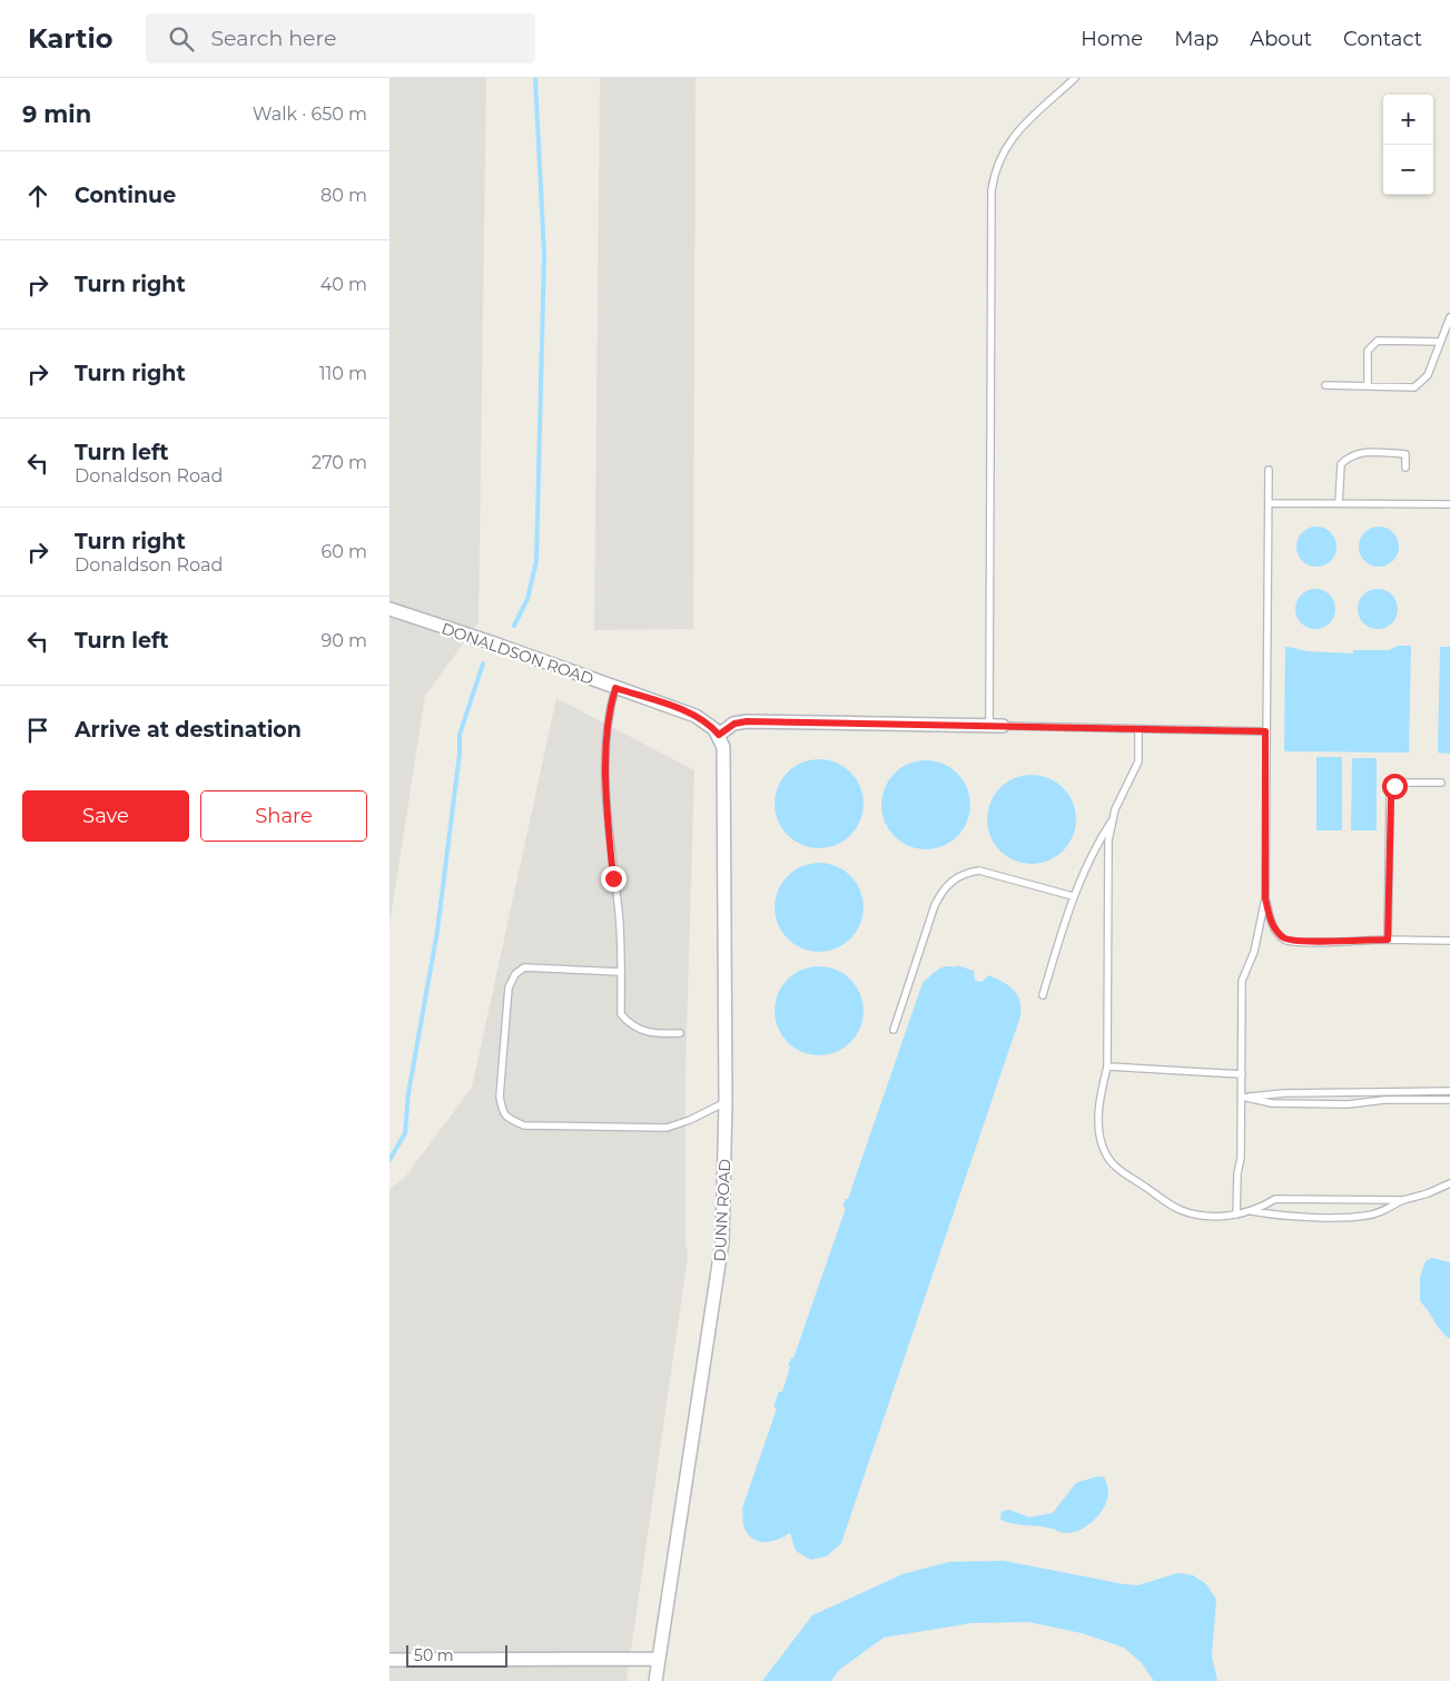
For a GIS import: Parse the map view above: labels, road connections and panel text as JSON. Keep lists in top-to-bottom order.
{
  "streets": {
    "street": ["DONALDSON ROAD", "DUNN ROAD"]
  },
  "crossings": [
    ["DONALDSON ROAD", "DUNN ROAD"]
  ],
  "scale_bar": "50 m",
  "page": {
    "header": "Kartio",
    "search": "Search here",
    "nav": [
      "Home",
      "Map",
      "About",
      "Contact"
    ],
    "heading": ["9 min", "Walk · 650 m"],
    "map_buttons": ["+", "−"],
    "list": [
      ["Continue", "80 m"],
      ["Turn right", "40 m"],
      ["Turn right", "110 m"],
      ["Turn left", "Donaldson Road", "270 m"],
      ["Turn right", "Donaldson Road", "60 m"],
      ["Turn left", "90 m"],
      "Arrive at destination"
    ],
    "buttons": ["Save", "Share"],
    "scale": "50 m"
  }
}
